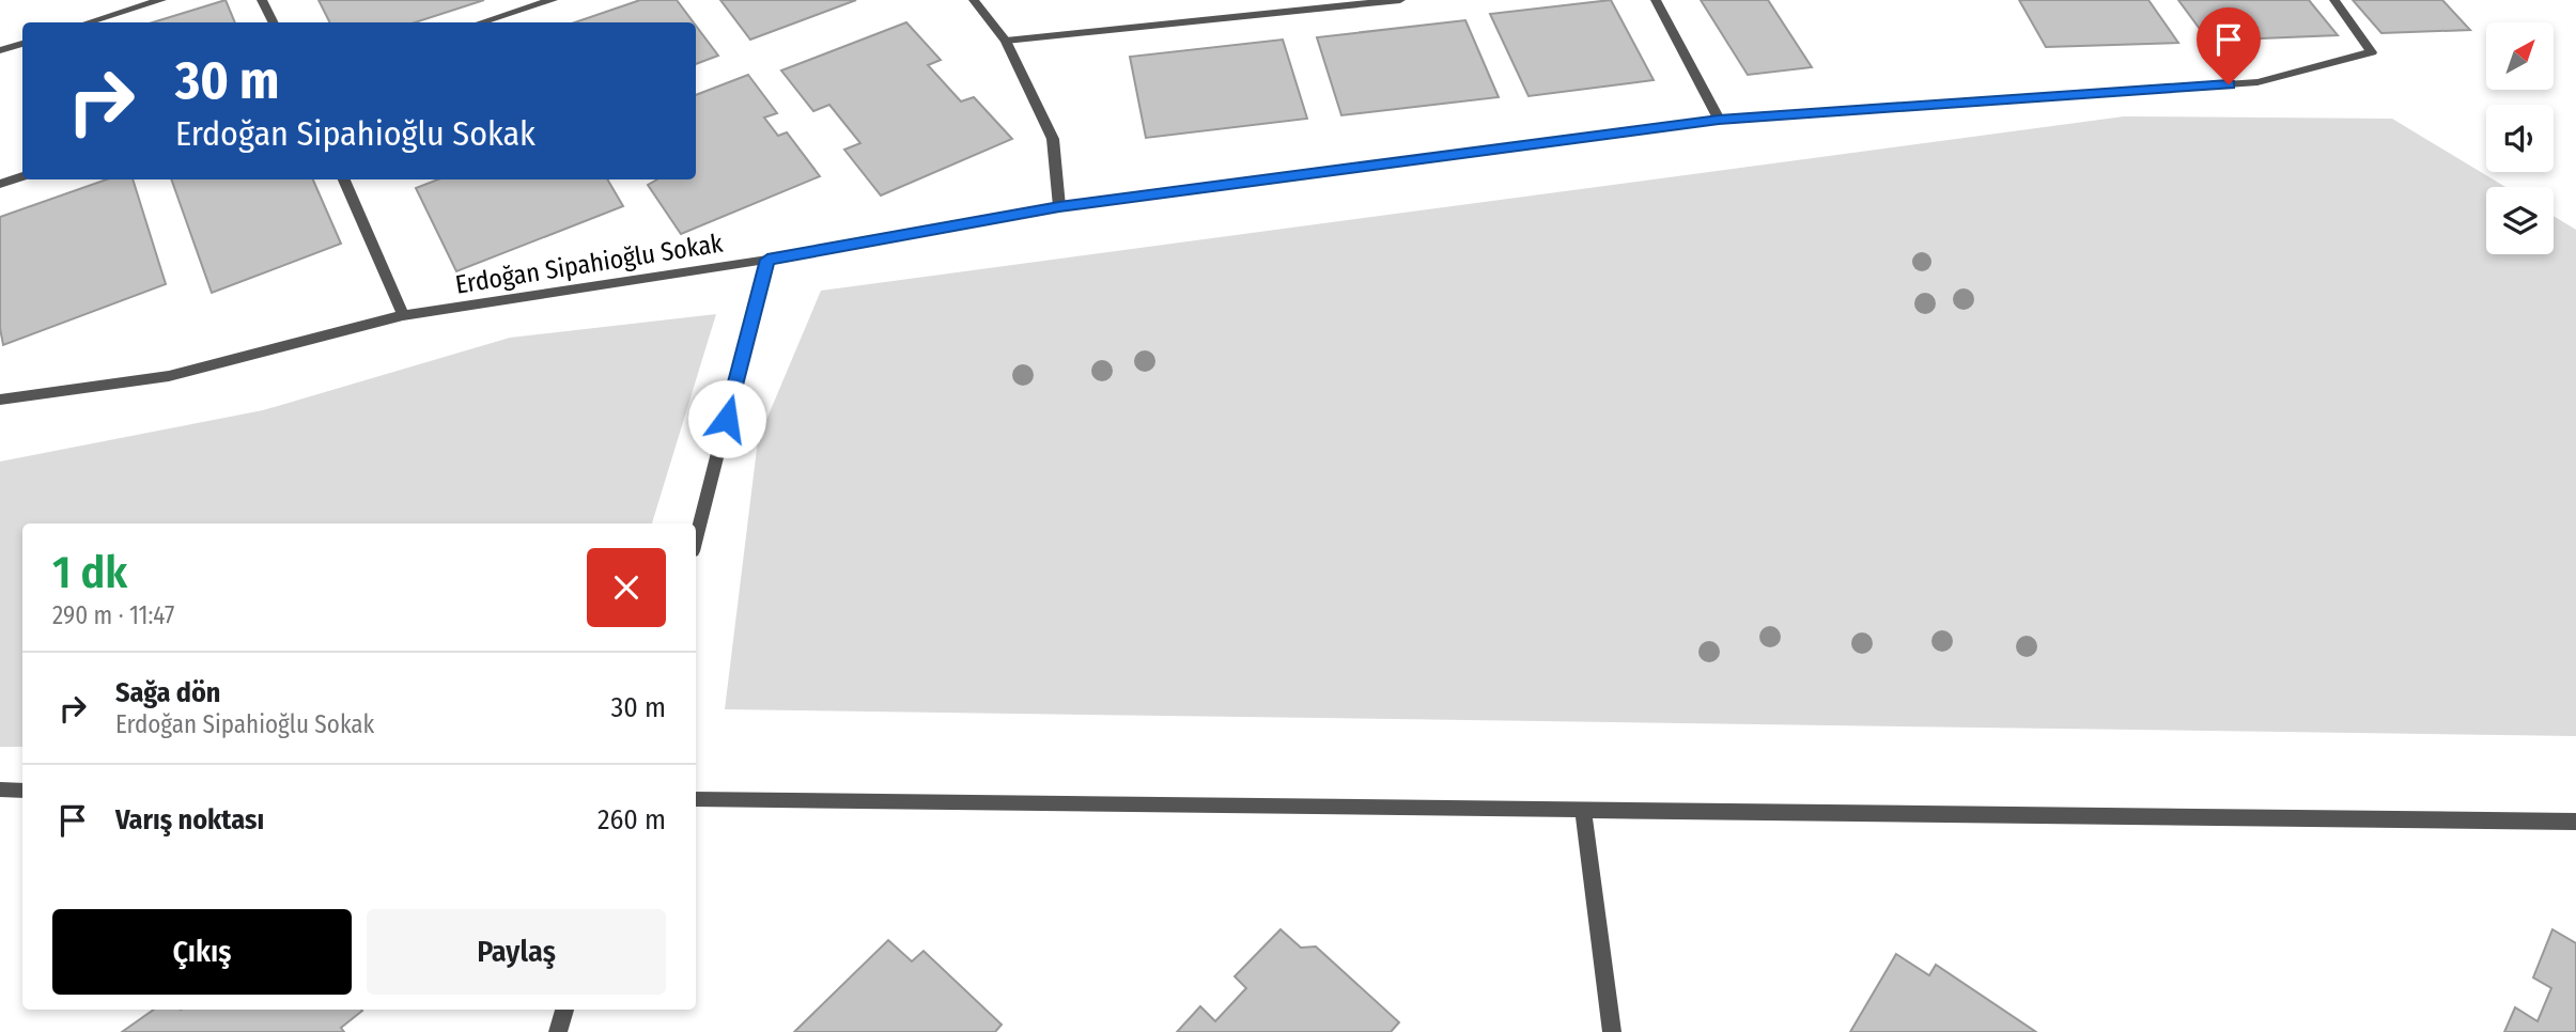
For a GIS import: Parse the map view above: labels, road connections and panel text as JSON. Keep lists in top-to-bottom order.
{
  "streets": {
    "street": ["Erdoğan Sipahioğlu Sokak"]
  },
  "north": "top right",
  "page": {
    "turn": ["30 m", "Erdoğan Sipahioğlu Sokak"],
    "heading": ["1 dk", "290 m · 11:47"],
    "list": [
      {
        "name": "Sağa dön",
        "note": "Erdoğan Sipahioğlu Sokak",
        "value": "30 m"
      },
      {
        "name": "Varış noktası",
        "value": "260 m"
      }
    ],
    "buttons": ["Çıkış", "Paylaş"]
  }
}
